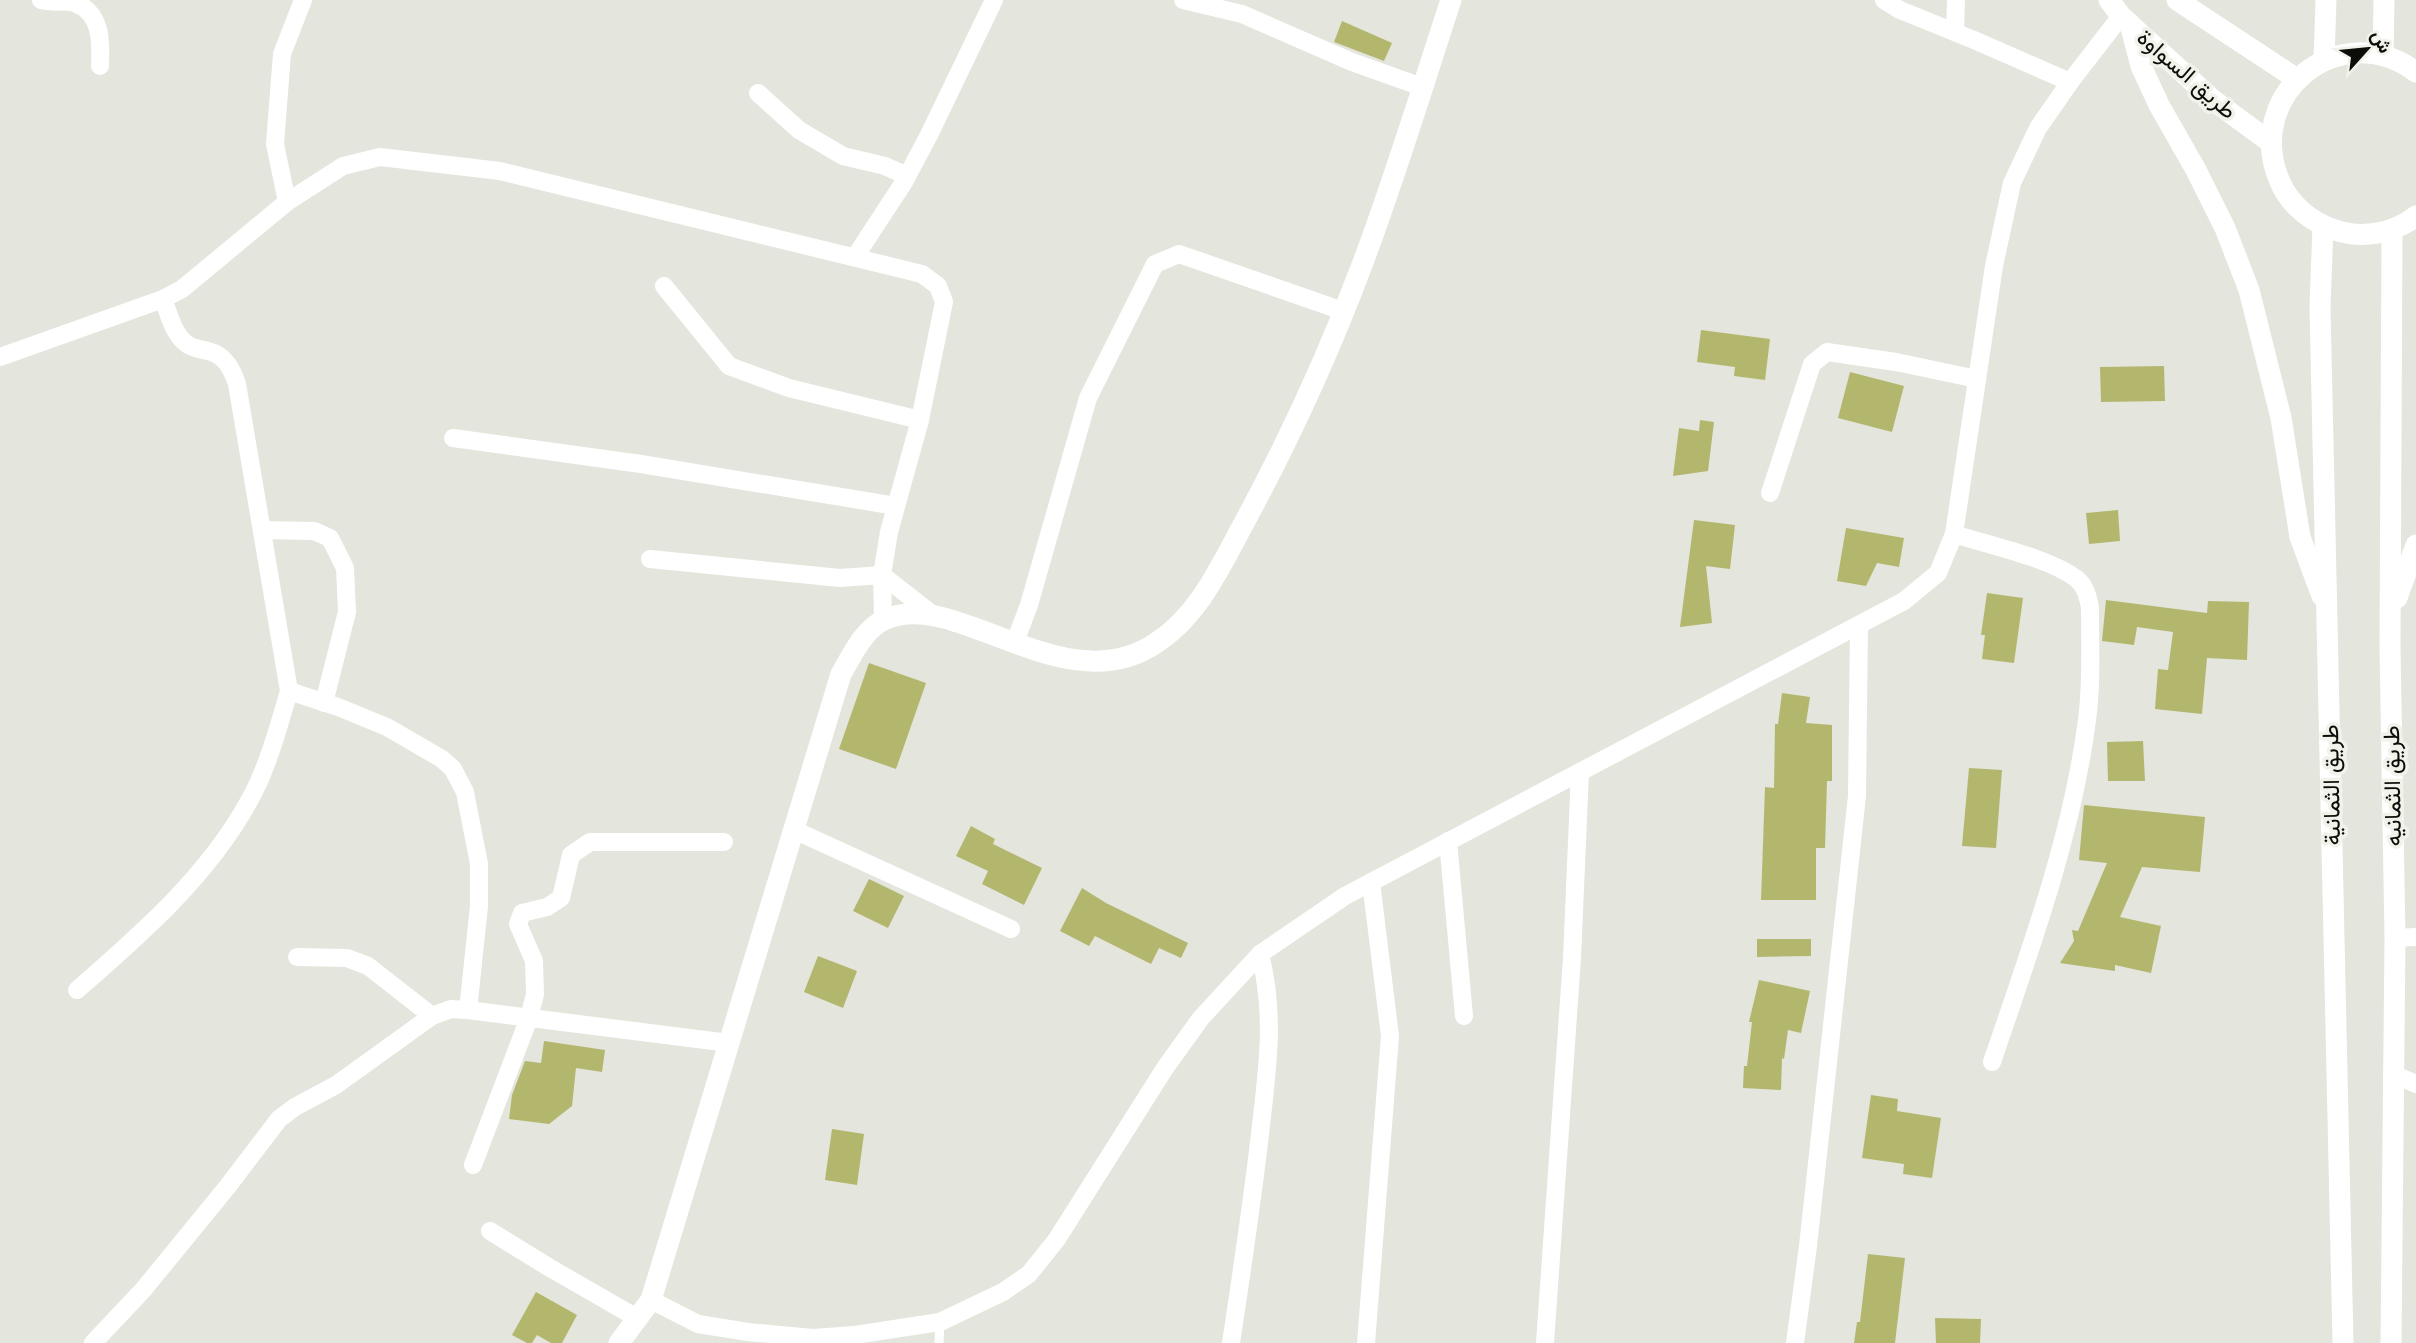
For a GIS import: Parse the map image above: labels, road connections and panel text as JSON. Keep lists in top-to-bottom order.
{
  "streets": {
    "street": ["طريق السواوة", "طريق الثمانية", "طريق الثمانيه"]
  },
  "north": "top right"
}
